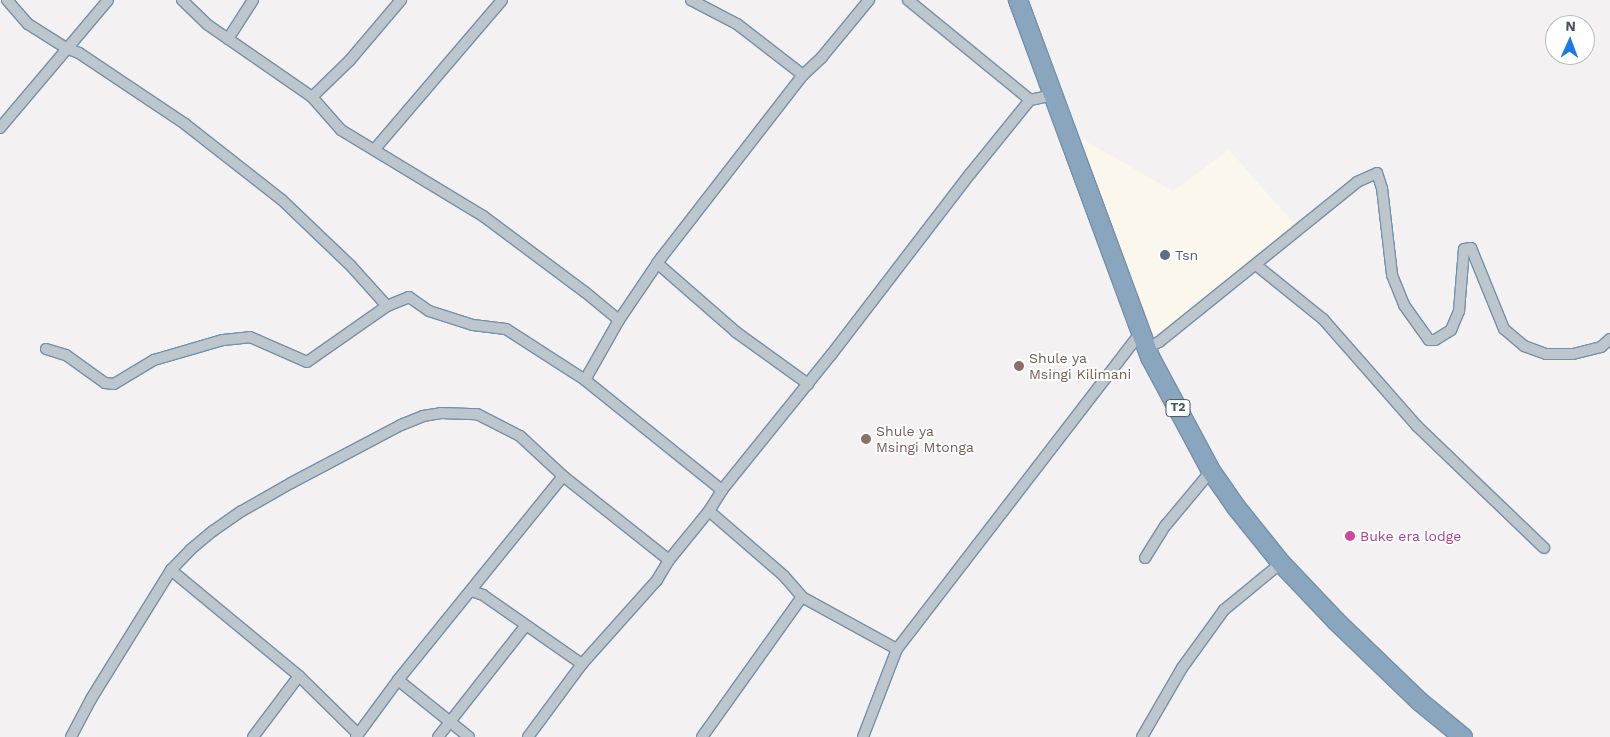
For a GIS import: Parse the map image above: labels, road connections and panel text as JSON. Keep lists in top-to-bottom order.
{
  "streets": {
    "highway": ["T2"]
  },
  "places": [
    "Tsn",
    "Shule ya Msingi Kilimani",
    "Shule ya Msingi Mtonga",
    "Buke era lodge"
  ],
  "north": "top"
}
